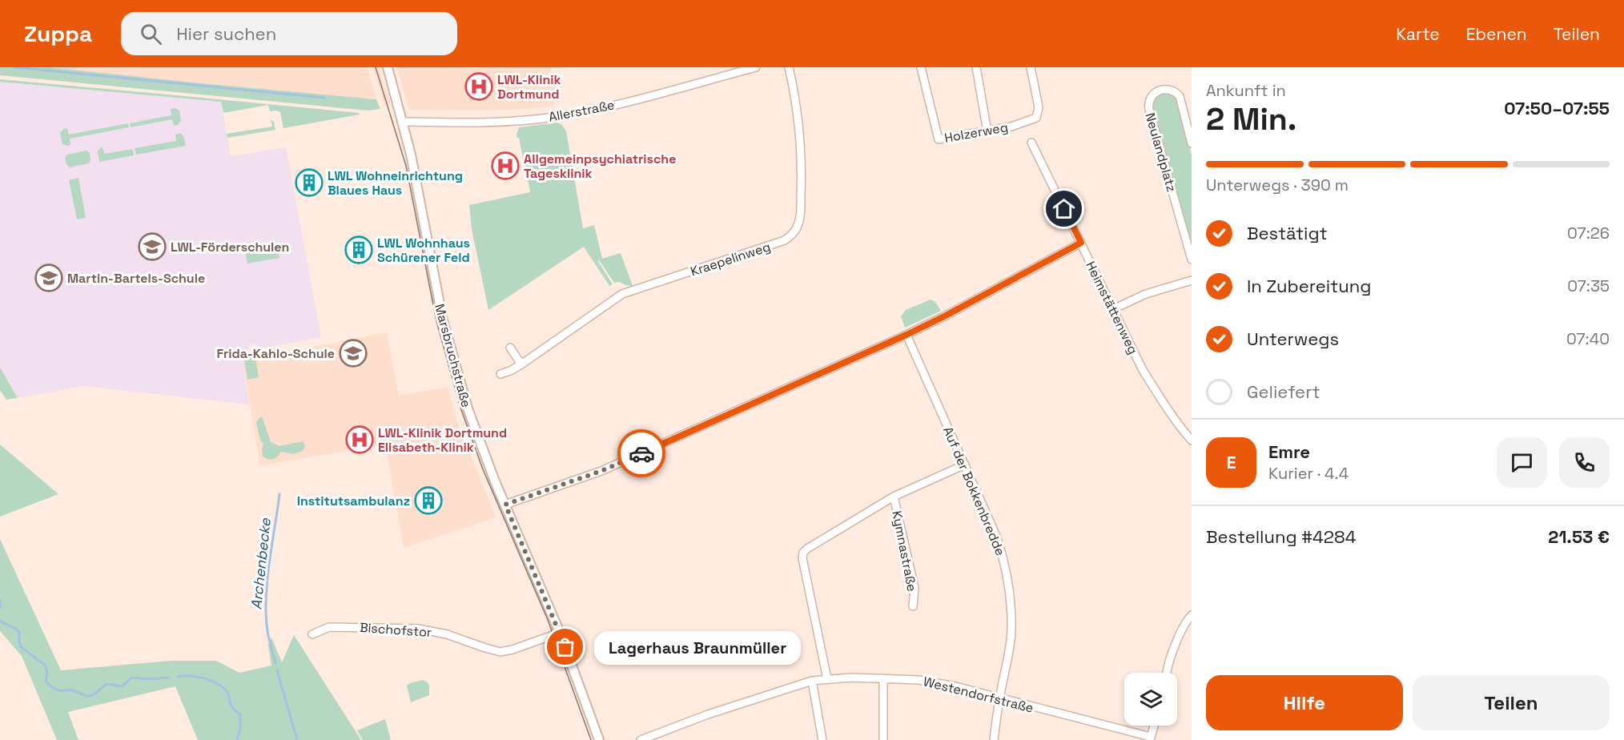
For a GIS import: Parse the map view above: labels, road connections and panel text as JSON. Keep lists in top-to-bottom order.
{
  "streets": {
    "street": [
      "Allerstraße",
      "Holzerweg",
      "Neulandplatz",
      "Kraepelinweg",
      "Heimstättenweg",
      "Marsbruchstraße",
      "Auf der Bokkenbredde",
      "Kymnastraße",
      "Bischofstor",
      "Westendorfstraße"
    ]
  },
  "crossings": [
    ["Allerstraße", "Marsbruchstraße"],
    ["Marsbruchstraße", "Bischofstor"],
    ["Auf der Bokkenbredde", "Westendorfstraße"]
  ],
  "water": ["Archenbecke"],
  "places": {
    "hospital": ["LWL-Klinik Dortmund", "Allgemeinpsychiatrische Tagesklinik", "LWL-Klinik Dortmund Elisabeth-Klinik"],
    "building": ["LWL Wohneinrichtung Blaues Haus", "LWL Wohnhaus Schürener Feld", "Institutsambulanz"],
    "school or university": ["LWL-Förderschulen", "Martin-Bartels-Schule", "Frida-Kahlo-Schule"],
    "other": ["Lagerhaus Braunmüller"]
  },
  "page": {
    "header": "Zuppa",
    "search": "Hier suchen",
    "nav": ["Karte", "Ebenen", "Teilen"],
    "heading": ["2 Min.", "Ankunft in", "07:50–07:55"],
    "panel": [
      "Emre",
      "Kurier · 4.4",
      "Bestellung #4284",
      "21.53 €"
    ],
    "bar": "Unterwegs · 390 m",
    "list": [
      ["Bestätigt", "07:26"],
      ["In Zubereitung", "07:35"],
      ["Unterwegs", "07:40"],
      "Geliefert"
    ],
    "round": "E",
    "bubble": "Lagerhaus Braunmüller",
    "buttons": ["Hilfe", "Teilen"]
  }
}
